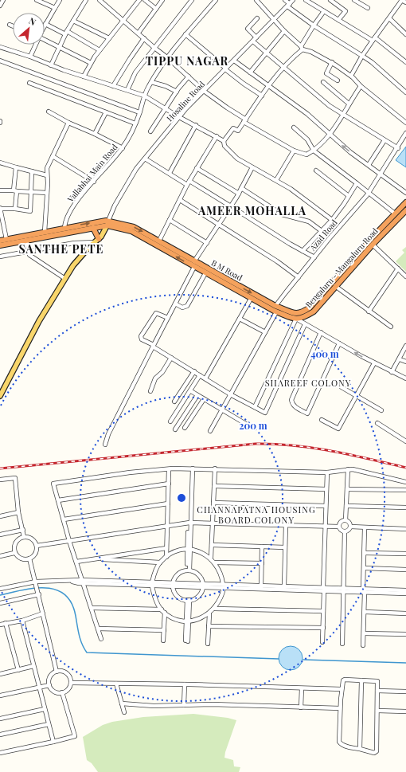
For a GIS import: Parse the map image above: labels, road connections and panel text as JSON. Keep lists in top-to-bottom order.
{
  "streets": {
    "highway": ["Bengaluru - Mangaluru Road", "B M Road"],
    "street": ["Hosaline Road", "Vallabhai Main Road", "Azad Road"]
  },
  "crossings": [
    ["Azad Road", "B M Road"],
    ["Bengaluru - Mangaluru Road", "B M Road"]
  ],
  "districts": [
    "TIPPU NAGAR",
    "AMEER MOHALLA",
    "SANTHE PETE",
    "SHAREEF COLONY",
    "CHANNAPATNA HOUSING BOARD COLONY"
  ],
  "north": "top right",
  "rings": ["400 m", "200 m"]
}
